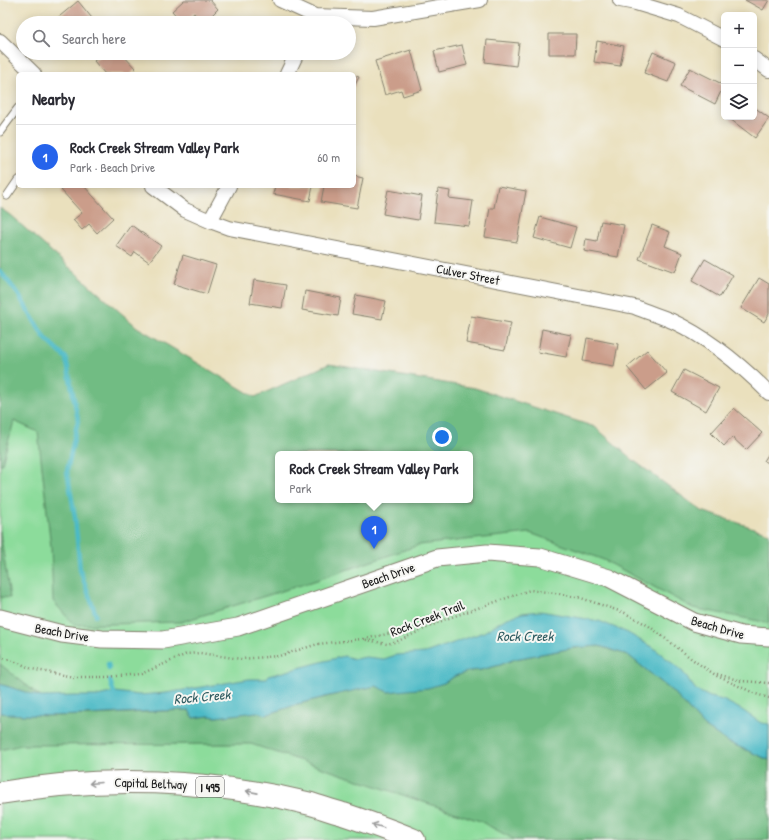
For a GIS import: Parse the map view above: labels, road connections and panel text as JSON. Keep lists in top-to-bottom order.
{
  "streets": {
    "highway": ["Capital Beltway", "I 495"],
    "street": ["Culver Street", "Beach Drive"],
    "path": ["Rock Creek Trail"]
  },
  "one_way": ["Capital Beltway"],
  "water": ["Rock Creek"],
  "page": {
    "map_buttons": ["+", "−"],
    "search": "Search here",
    "heading": "Nearby",
    "list": [
      {
        "mark": "1",
        "name": "Rock Creek Stream Valley Park",
        "note": "Park · Beach Drive",
        "value": "60 m"
      }
    ],
    "popup": ["Rock Creek Stream Valley Park", "Park"],
    "pins": "1"
  }
}
